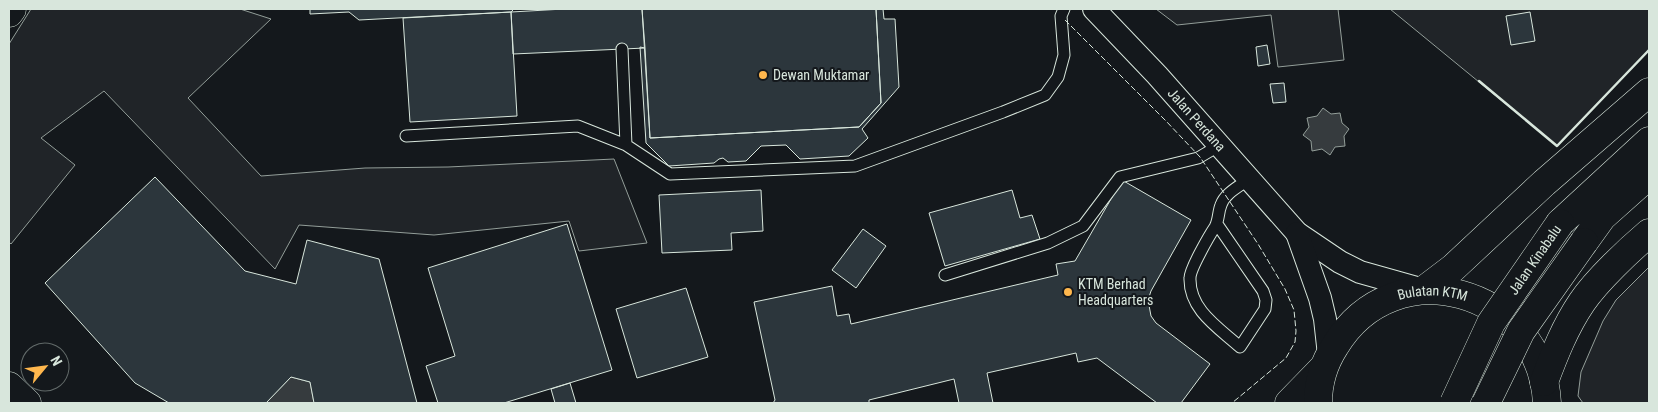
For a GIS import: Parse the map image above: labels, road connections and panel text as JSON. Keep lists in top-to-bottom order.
{
  "streets": {
    "main road": ["Jalan Kinabalu", "Bulatan KTM"],
    "street": ["Jalan Perdana"]
  },
  "crossings": [
    ["Jalan Perdana", "Bulatan KTM"]
  ],
  "places": ["Dewan Muktamar", "KTM Berhad Headquarters"],
  "north": "top right"
}
